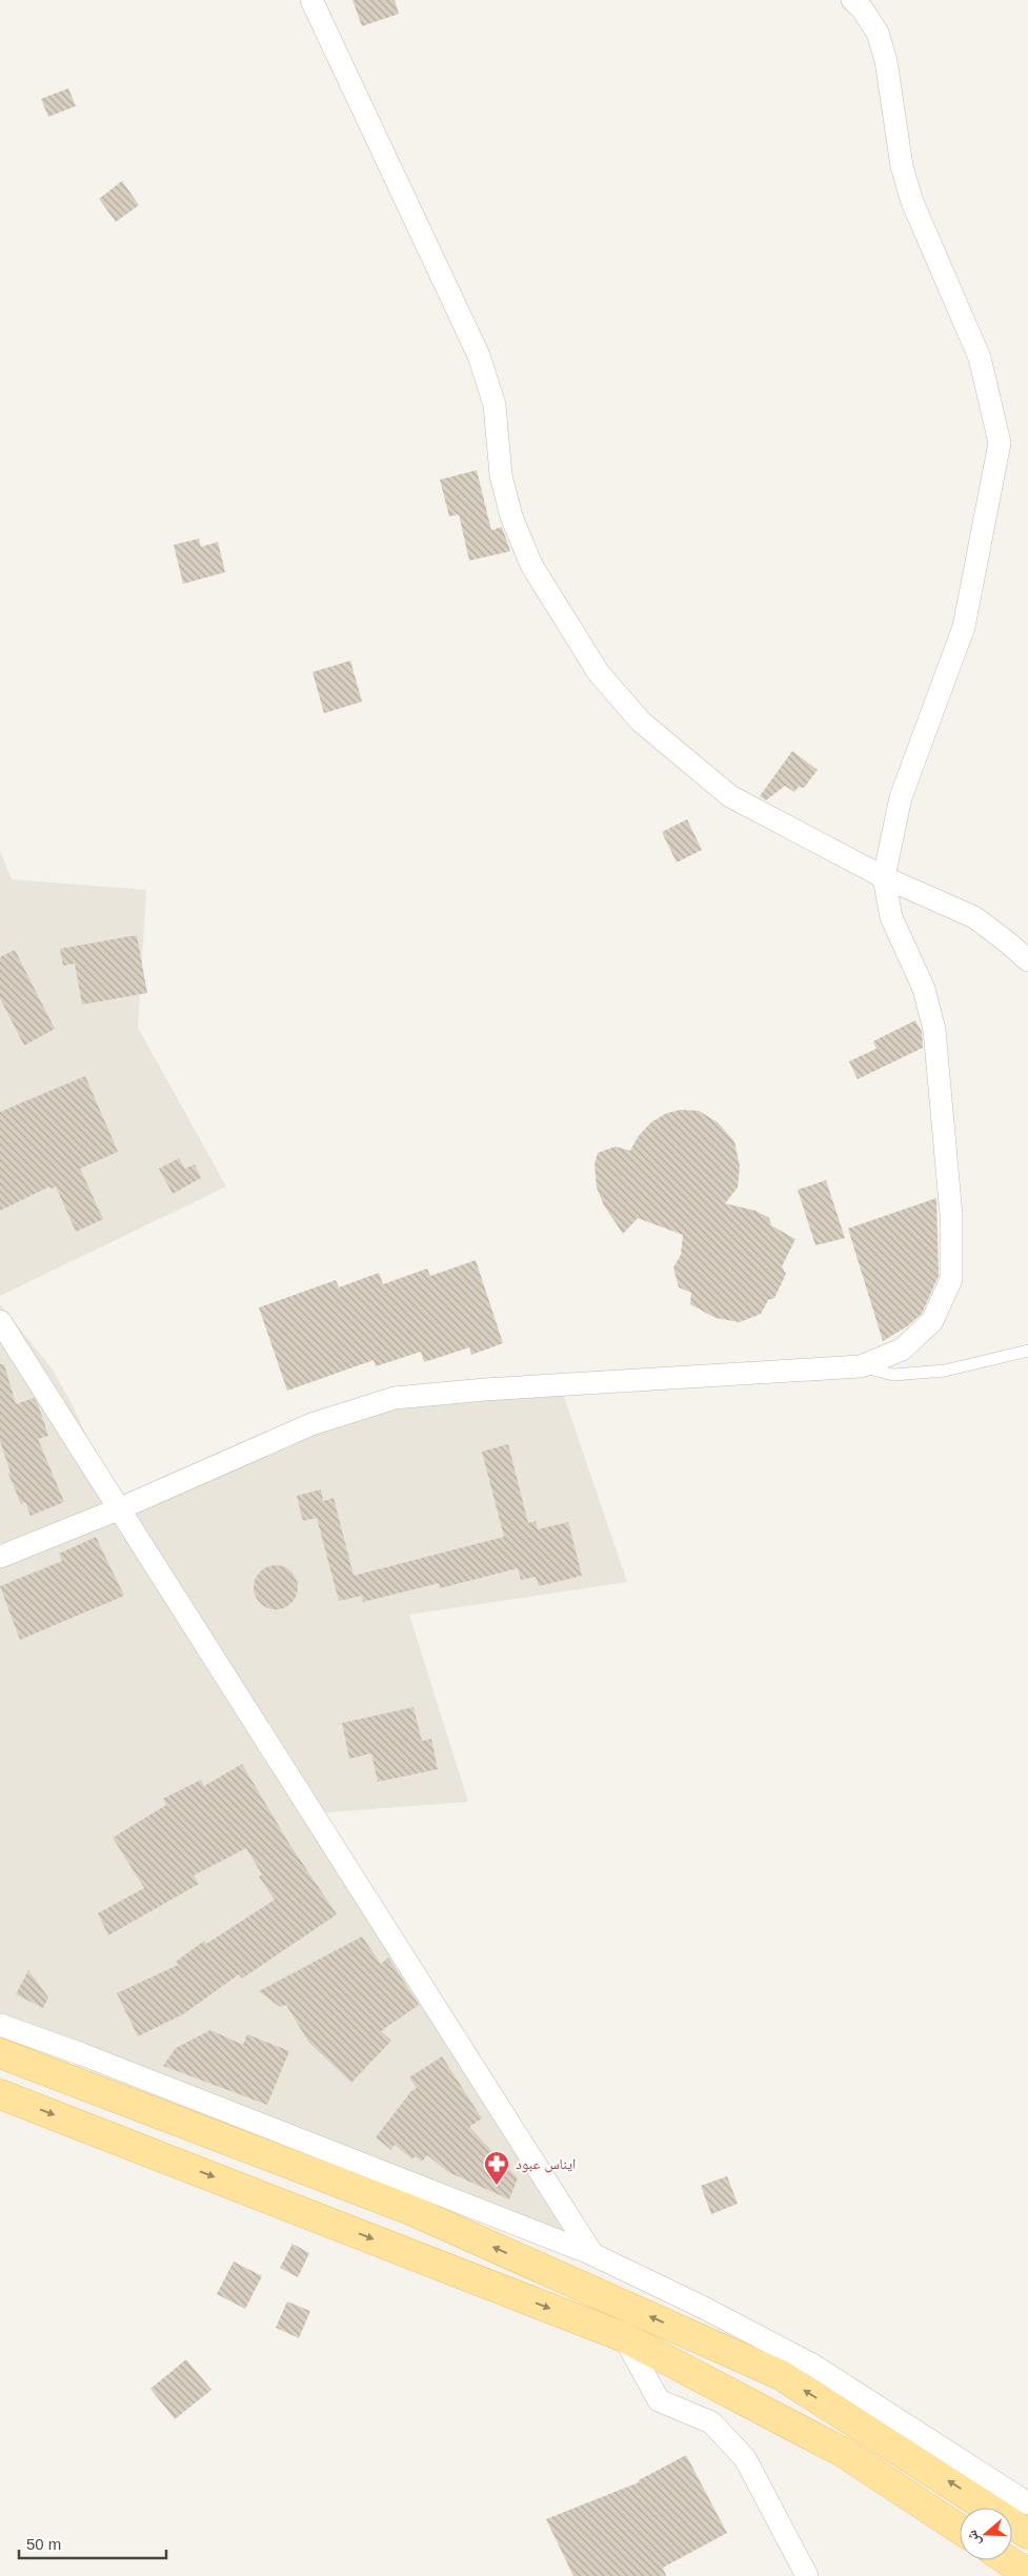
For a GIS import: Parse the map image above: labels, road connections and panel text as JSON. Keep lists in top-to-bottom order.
{
  "places": {
    "pharmacy": ["ايناس عبود"]
  },
  "scale_bar": "50 m",
  "north": "left"
}
